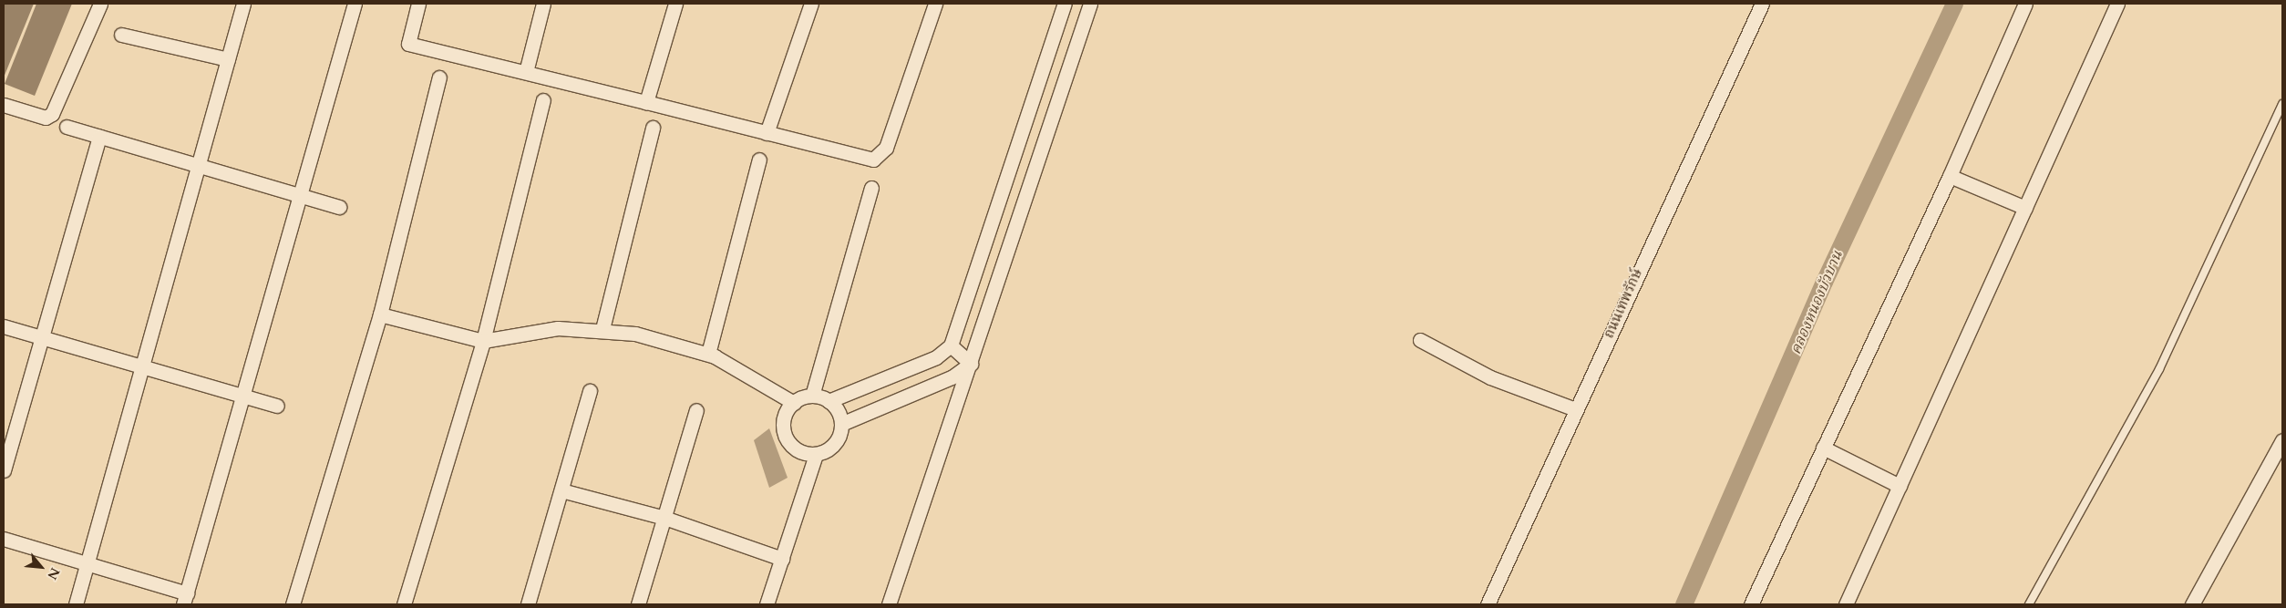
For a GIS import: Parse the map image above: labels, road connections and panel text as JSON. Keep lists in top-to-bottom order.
{
  "streets": {
    "street": ["ถนนเทพรักษ์"]
  },
  "water": ["คลองหนองบัวบาน"],
  "north": "bottom right"
}
